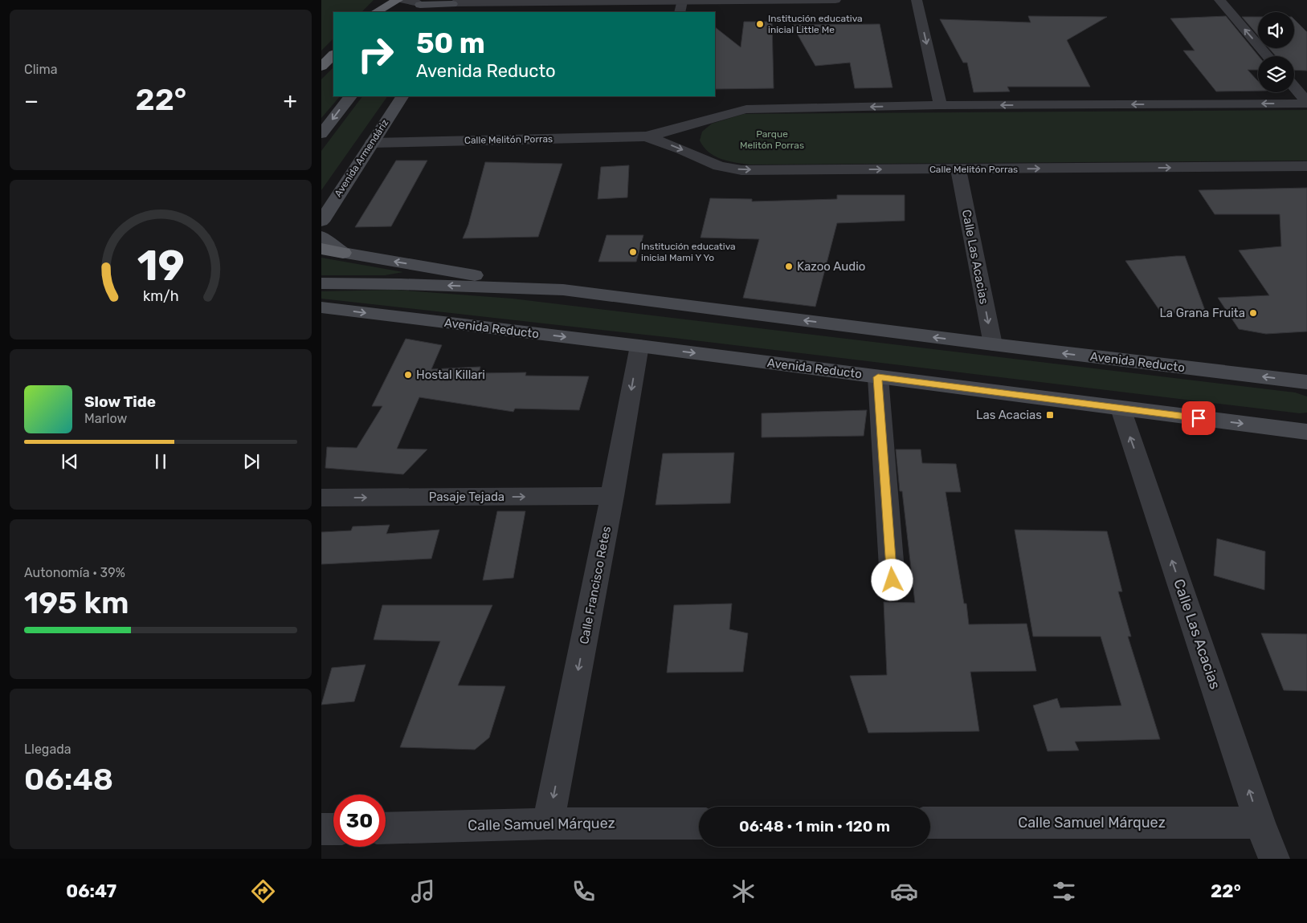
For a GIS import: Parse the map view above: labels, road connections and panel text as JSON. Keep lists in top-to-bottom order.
{
  "streets": {
    "main road": ["Avenida Armendáriz", "Avenida Reducto"],
    "street": [
      "Calle Melitón Porras",
      "Calle Las Acacias",
      "Pasaje Tejada",
      "Calle Francisco Retes",
      "Calle Samuel Márquez"
    ]
  },
  "crossings": [
    ["Calle Melitón Porras", "Avenida Armendáriz"],
    ["Calle Melitón Porras", "Calle Las Acacias"],
    ["Calle Las Acacias", "Avenida Reducto"],
    ["Calle Las Acacias", "Calle Samuel Márquez"],
    ["Avenida Reducto", "Calle Francisco Retes"],
    ["Pasaje Tejada", "Calle Francisco Retes"],
    ["Calle Francisco Retes", "Calle Samuel Márquez"]
  ],
  "one_way": ["Pasaje Tejada", "Calle Francisco Retes"],
  "parks": ["Parque Melitón Porras"],
  "places": {
    "other": [
      "Institución educativa inicial Little Me",
      "Institución educativa inicial Mami Y Yo",
      "Kazoo Audio",
      "La Grana Fruita",
      "Hostal Killari"
    ],
    "transit": ["Las Acacias"]
  },
  "page": {
    "tile": [
      "Clima",
      ["Autonomía · 39%", "195 km"],
      ["Llegada", "06:48"]
    ],
    "turn": ["50 m", "Avenida Reducto"],
    "heat": ["−", "22°", "+"],
    "song": ["Slow Tide", "Marlow"],
    "limit": "30",
    "trip": "06:48 · 1 min · 120 m",
    "tabs": ["06:47", "22°"],
    "gauge": ["19", "km/h"]
  }
}
